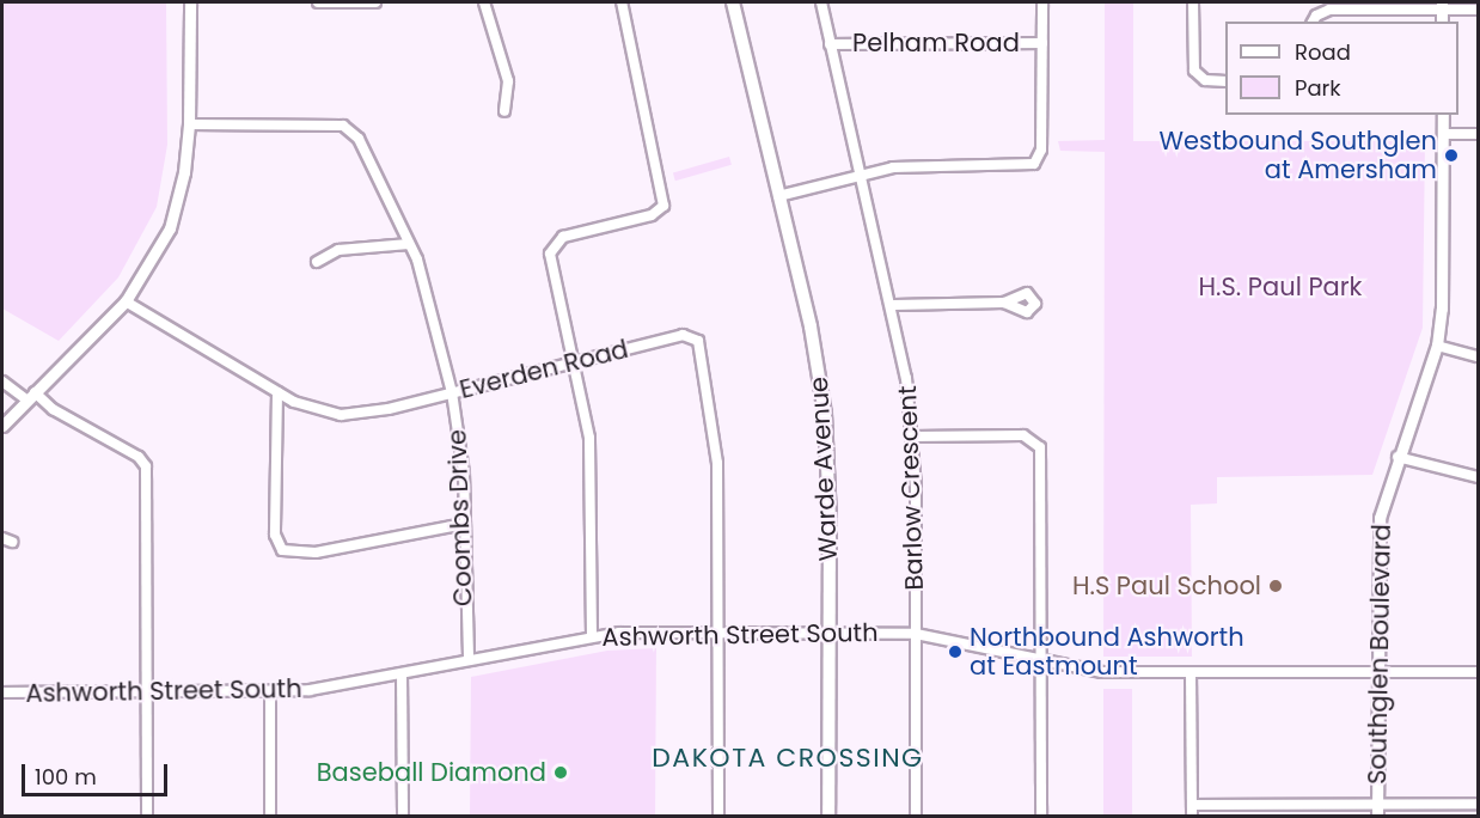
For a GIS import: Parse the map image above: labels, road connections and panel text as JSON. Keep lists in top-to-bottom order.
{
  "streets": {
    "main road": ["Warde Avenue"],
    "street": [
      "Pelham Road",
      "Everden Road",
      "Barlow Crescent",
      "Coombs Drive",
      "Ashworth Street South",
      "Southglen Boulevard"
    ]
  },
  "crossings": [
    ["Pelham Road", "Barlow Crescent"],
    ["Everden Road", "Coombs Drive"],
    ["Everden Road", "Ashworth Street South"],
    ["Warde Avenue", "Ashworth Street South"],
    ["Barlow Crescent", "Ashworth Street South"],
    ["Coombs Drive", "Ashworth Street South"],
    ["Ashworth Street South", "Southglen Boulevard"]
  ],
  "districts": ["DAKOTA CROSSING"],
  "parks": ["H.S. Paul Park"],
  "places": [
    "Westbound Southglen at Amersham",
    "H.S Paul School",
    "Northbound Ashworth at Eastmount",
    "Baseball Diamond"
  ],
  "legend": ["Road", "Park"],
  "scale_bar": "100 m"
}
